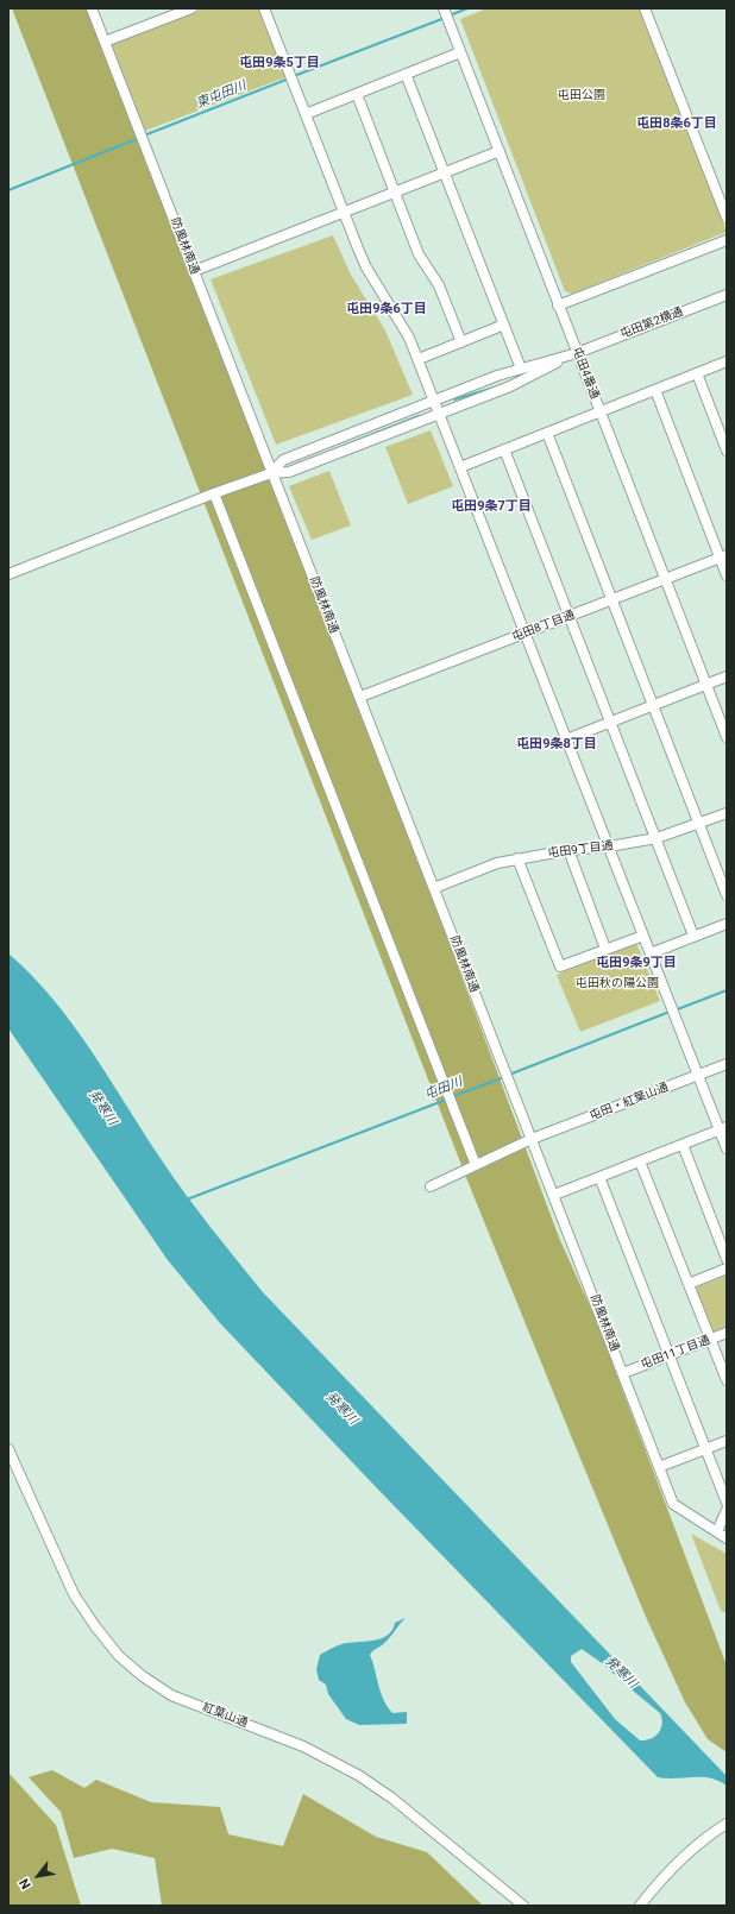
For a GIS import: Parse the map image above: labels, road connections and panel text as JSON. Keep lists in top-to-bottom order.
{
  "streets": {
    "street": [
      "防風林南通",
      "屯田第2横通",
      "屯田4番通",
      "屯田8丁目通",
      "屯田9丁目通",
      "屯田・紅葉山通",
      "屯田11丁目通",
      "紅葉山通"
    ]
  },
  "crossings": [
    ["防風林南通", "屯田8丁目通"],
    ["防風林南通", "屯田9丁目通"],
    ["防風林南通", "屯田・紅葉山通"],
    ["防風林南通", "屯田11丁目通"],
    ["屯田第2横通", "屯田4番通"],
    ["屯田4番通", "屯田8丁目通"]
  ],
  "districts": [
    "屯田9条5丁目",
    "屯田8条6丁目",
    "屯田9条6丁目",
    "屯田9条7丁目",
    "屯田9条8丁目",
    "屯田9条9丁目"
  ],
  "water": ["東屯田川", "屯田川", "発寒川"],
  "parks": ["屯田公園", "屯田秋の陽公園"],
  "north": "bottom left"
}
